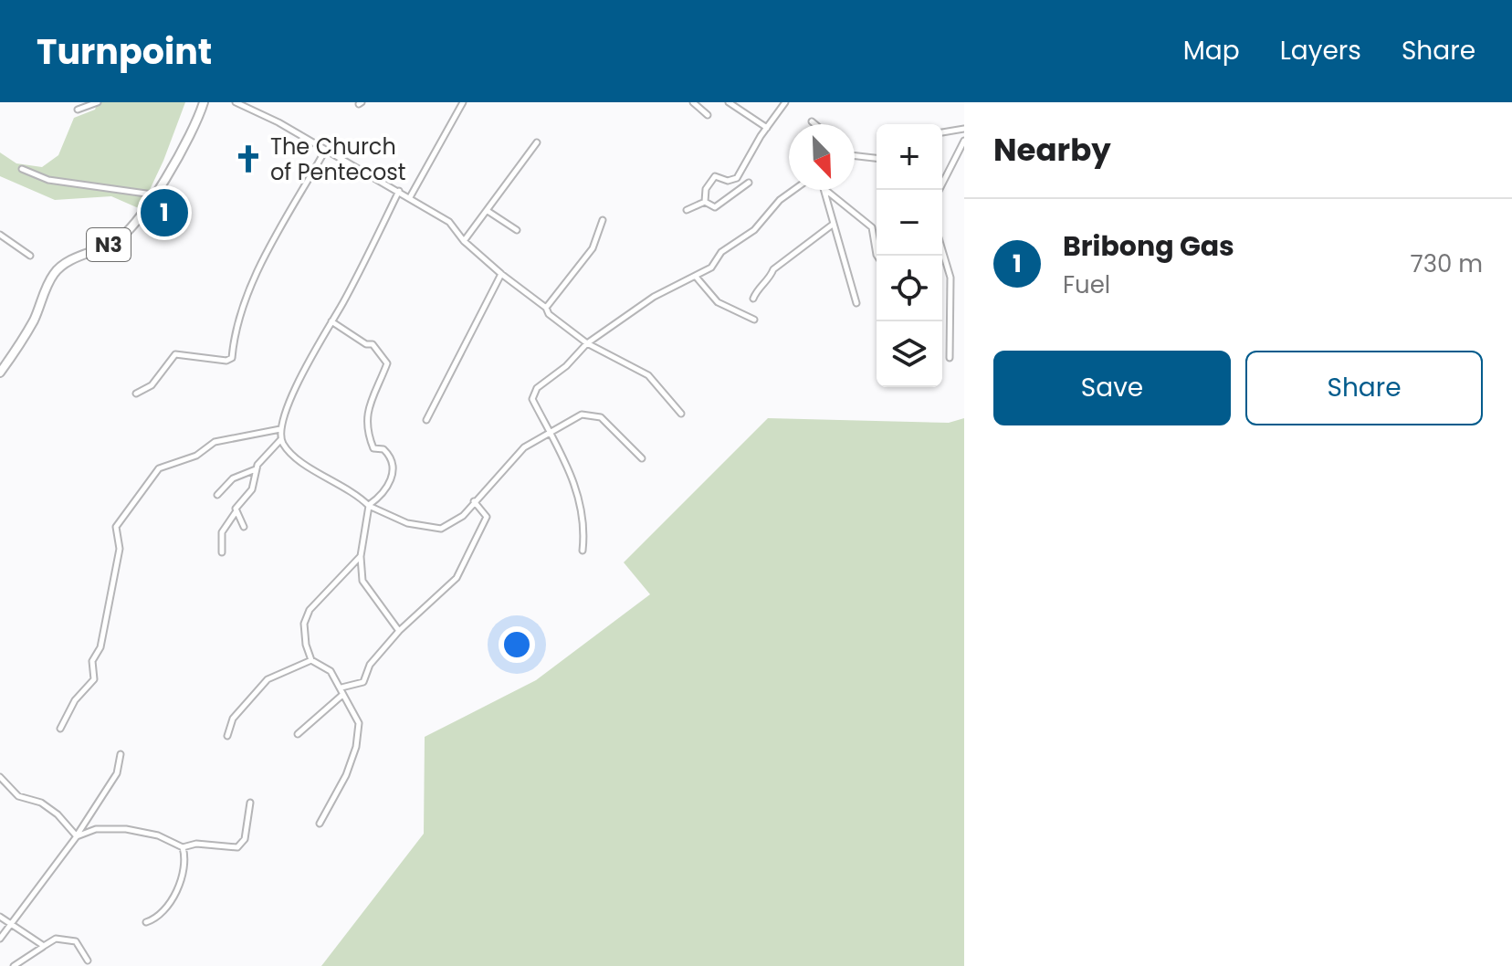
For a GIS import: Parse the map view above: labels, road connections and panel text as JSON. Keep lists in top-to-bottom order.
{
  "streets": {
    "main road": ["N3"]
  },
  "places": {
    "church": ["The Church of Pentecost"]
  },
  "north": "bottom right",
  "page": {
    "header": "Turnpoint",
    "nav": ["Map", "Layers", "Share"],
    "heading": "Nearby",
    "map_buttons": ["+", "−"],
    "pins": "1",
    "list": [
      {
        "mark": "1",
        "name": "Bribong Gas",
        "note": "Fuel",
        "value": "730 m"
      }
    ],
    "buttons": ["Save", "Share"]
  }
}
